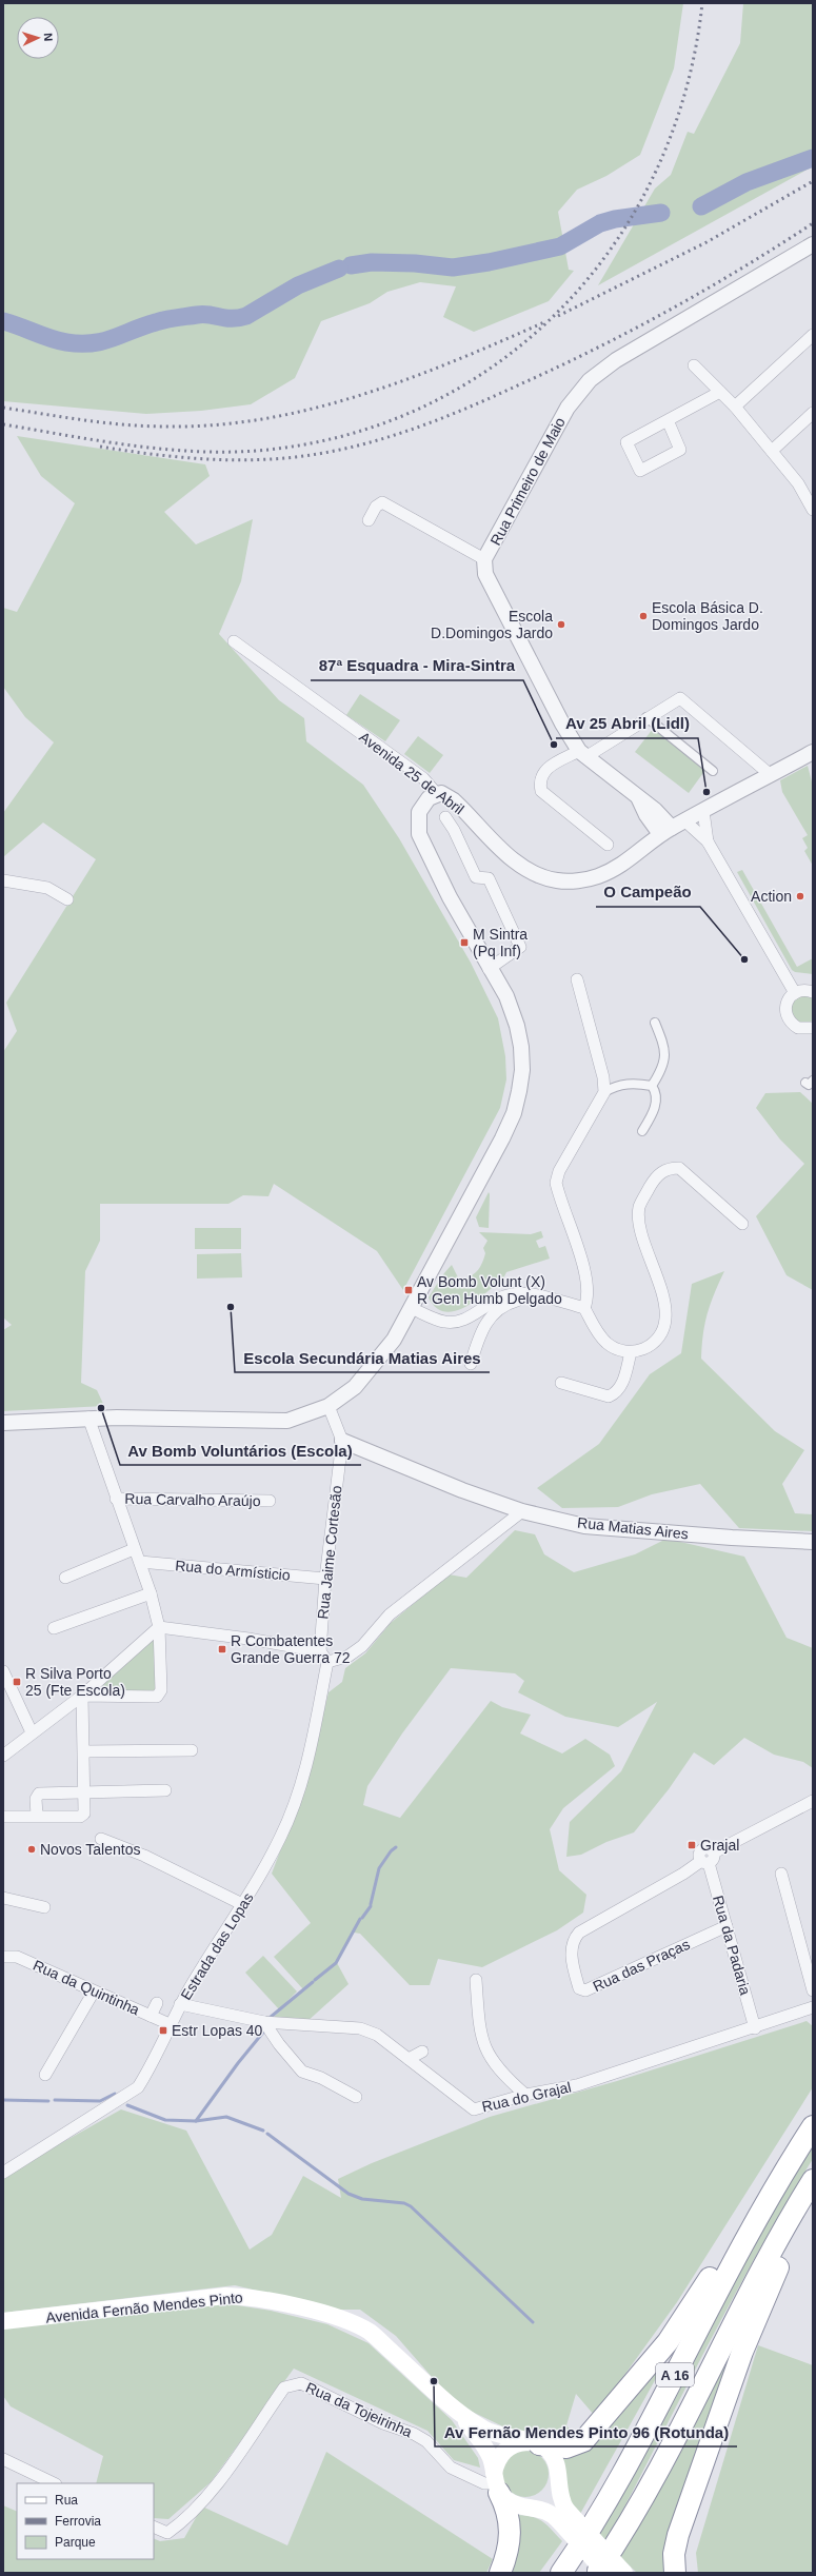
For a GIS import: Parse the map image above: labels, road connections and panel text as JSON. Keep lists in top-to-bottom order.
{
  "streets": {
    "highway": ["A 16"],
    "main road": ["Avenida Fernão Mendes Pinto"],
    "street": [
      "Rua Primeiro de Maio",
      "Avenida 25 de Abril",
      "Rua Carvalho Araújo",
      "Rua Matias Aires",
      "Rua Jaime Cortesão",
      "Rua do Armísticio",
      "Rua da Padaria",
      "Estrada das Lopas",
      "Rua das Praças",
      "Rua da Quintinha",
      "Rua do Grajal",
      "Rua da Tojeirinha"
    ]
  },
  "crossings": [
    ["Rua Primeiro de Maio", "Avenida 25 de Abril"],
    ["Rua Matias Aires", "Rua Jaime Cortesão"],
    ["Rua Jaime Cortesão", "Rua do Armísticio"],
    ["Rua da Padaria", "Rua das Praças"],
    ["Rua da Padaria", "Rua do Grajal"],
    ["Estrada das Lopas", "Rua da Quintinha"],
    ["Estrada das Lopas", "Rua do Grajal"],
    ["Avenida Fernão Mendes Pinto", "A 16"],
    ["Avenida Fernão Mendes Pinto", "Rua da Tojeirinha"],
    ["A 16", "Rua da Tojeirinha"]
  ],
  "places": {
    "other": [
      "Escola Básica D. Domingos Jardo",
      "Escola D.Domingos Jardo",
      "87ª Esquadra - Mira-Sintra",
      "Av 25 Abril (Lidl)",
      "Action",
      "O Campeão",
      "Escola Secundária Matias Aires",
      "Av Bomb Voluntários (Escola)",
      "Novos Talentos",
      "Av Fernão Mendes Pinto 96 (Rotunda)"
    ],
    "transit": [
      "M Sintra (Pq Inf)",
      "Av Bomb Volunt (X) R Gen Humb Delgado",
      "R Combatentes Grande Guerra 72",
      "R Silva Porto 25 (Fte Escola)",
      "Grajal",
      "Estr Lopas 40"
    ]
  },
  "legend": ["Rua", "Ferrovia", "Parque"],
  "north": "right"
}
